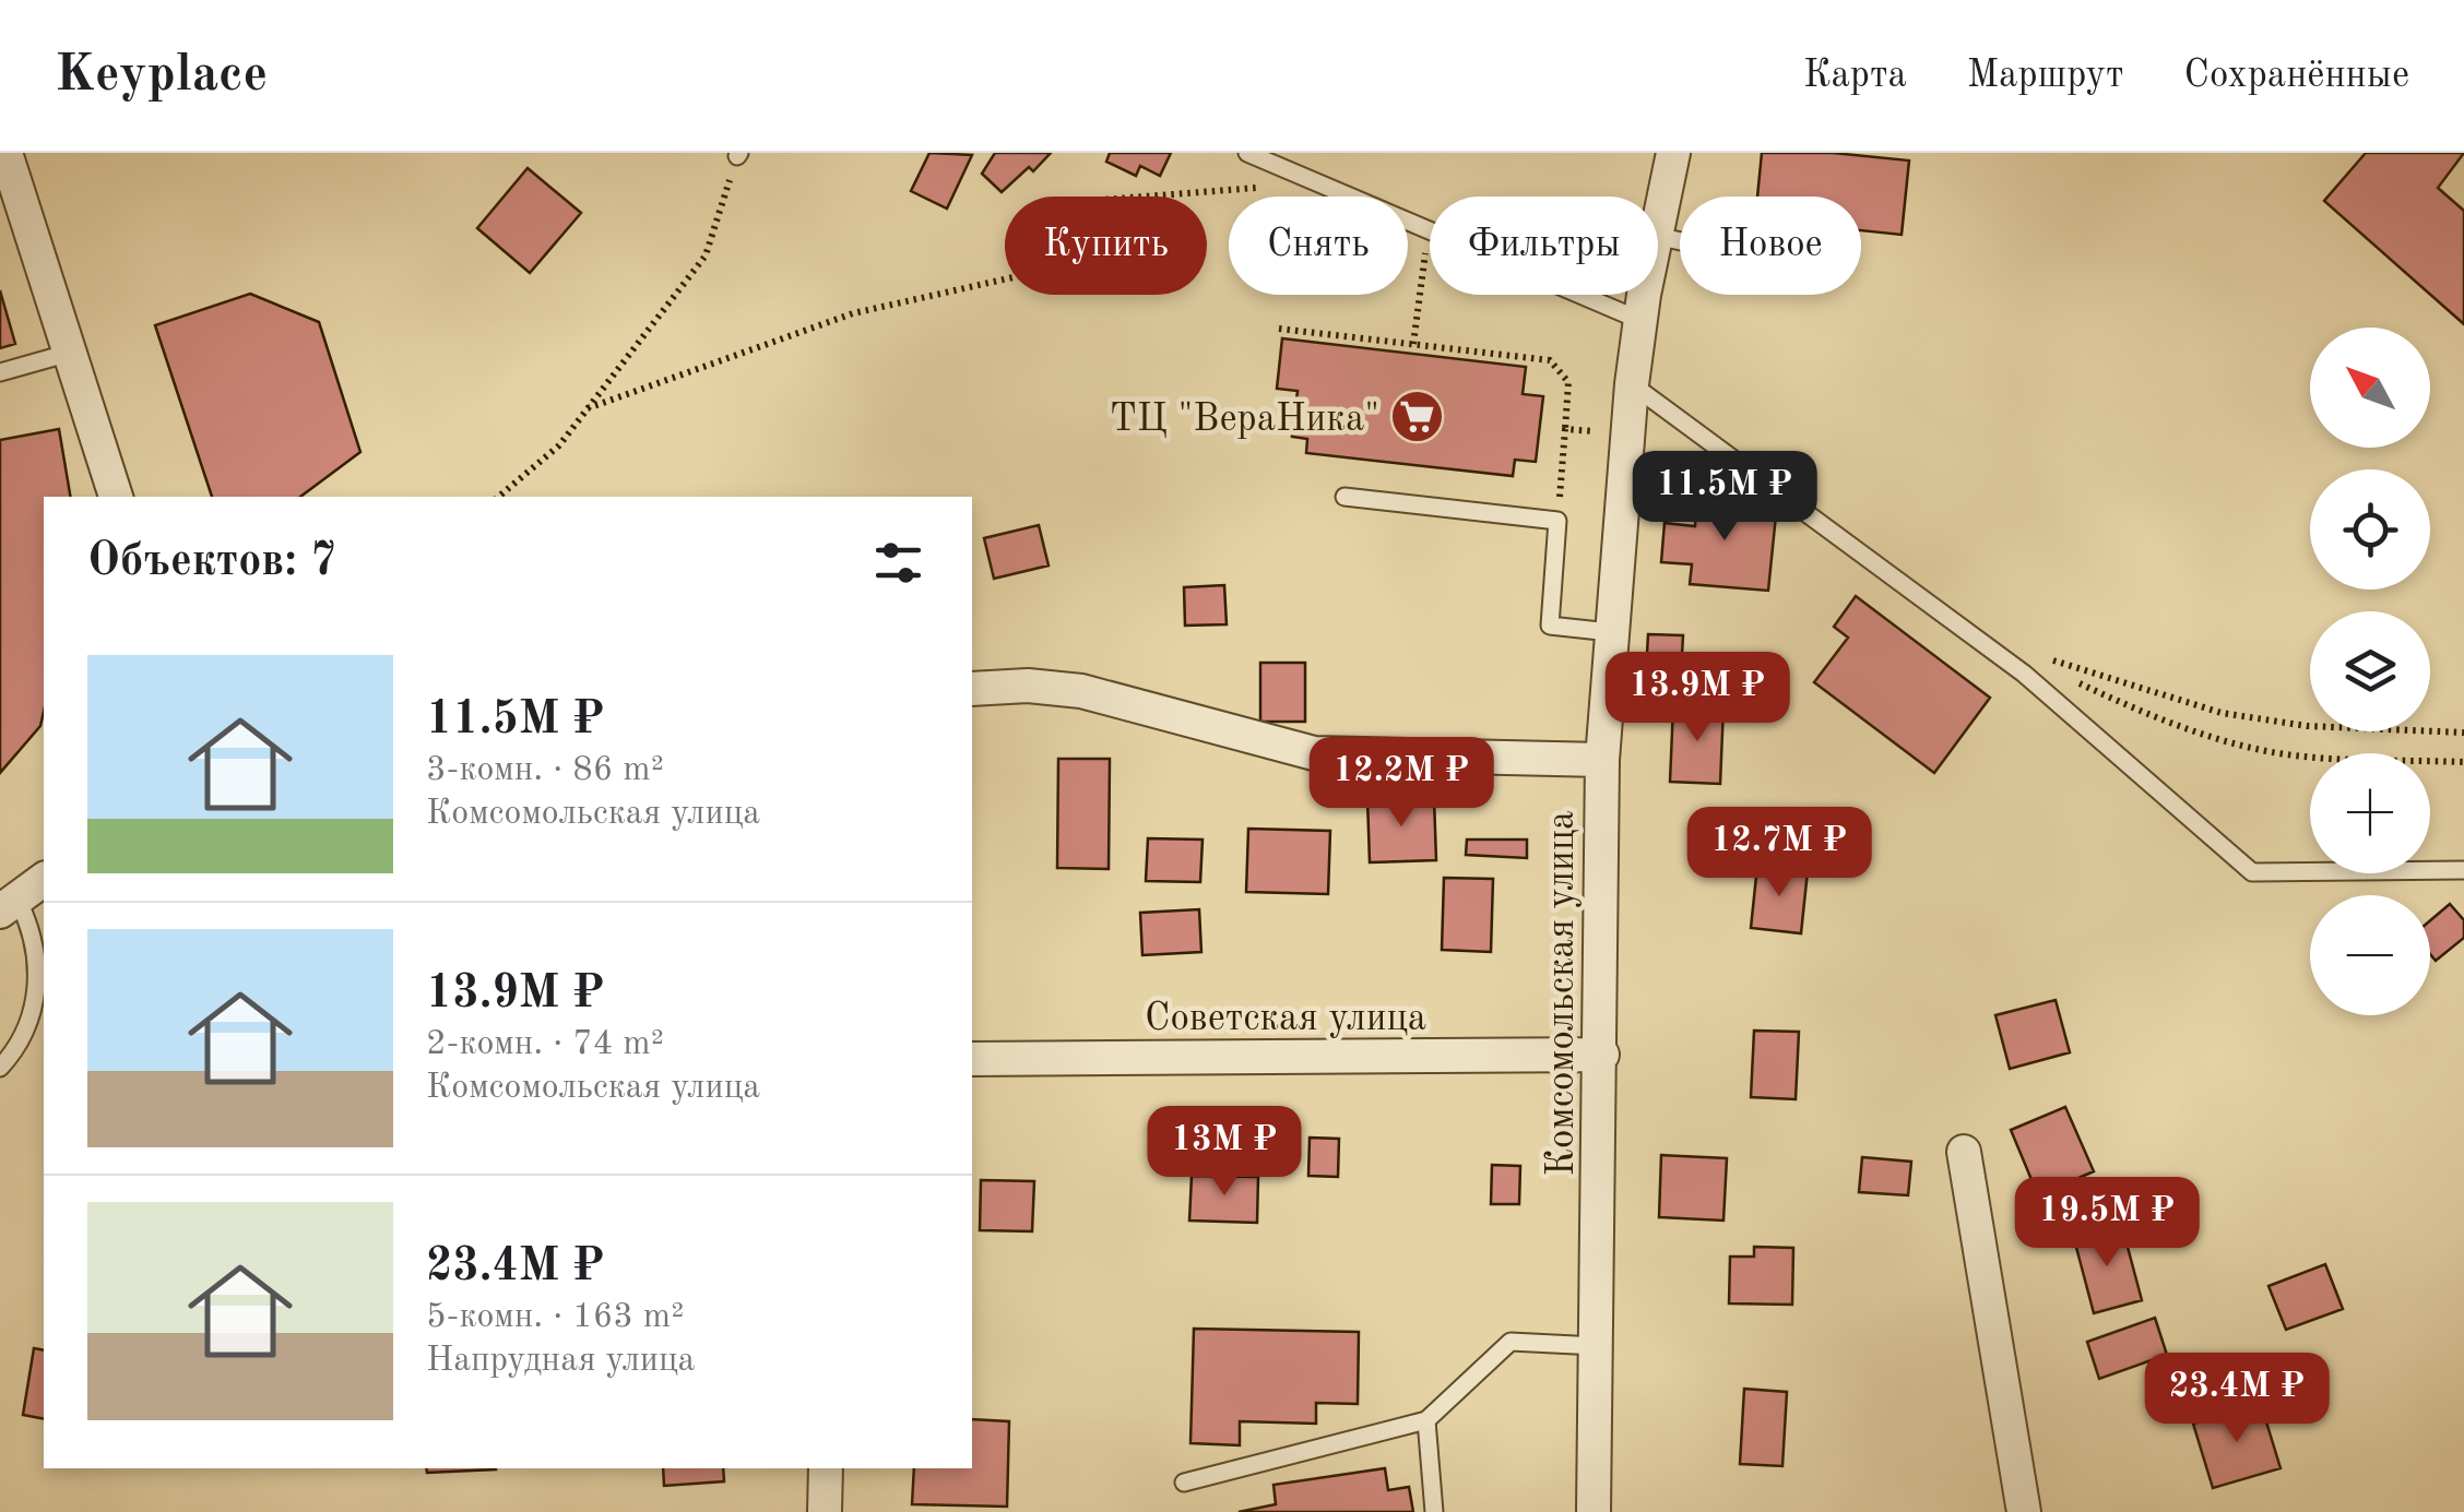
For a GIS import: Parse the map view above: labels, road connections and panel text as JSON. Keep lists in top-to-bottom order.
{
  "streets": {
    "street": ["Комсомольская улица", "Советская улица"]
  },
  "crossings": [
    ["Комсомольская улица", "Советская улица"]
  ],
  "places": {
    "supermarket": ["ТЦ \"ВераНика\""]
  },
  "north": "top left",
  "page": {
    "header": "Keyplace",
    "nav": ["Карта", "Маршрут", "Сохранённые"],
    "chip": [
      "Купить",
      "Снять",
      "Фильтры",
      "Новое"
    ],
    "map_buttons": ["+", "−"],
    "price": [
      "11.5M ₽",
      "13.9M ₽",
      "12.2M ₽",
      "12.7M ₽",
      "13M ₽",
      "19.5M ₽",
      "23.4M ₽"
    ],
    "heading": "Объектов: 7",
    "list": [
      {
        "name": "11.5M ₽",
        "note": "3-комн. · 86 m² · Комсомольская улица"
      },
      {
        "name": "13.9M ₽",
        "note": "2-комн. · 74 m² · Комсомольская улица"
      },
      {
        "name": "23.4M ₽",
        "note": "5-комн. · 163 m² · Напрудная улица"
      }
    ]
  }
}
